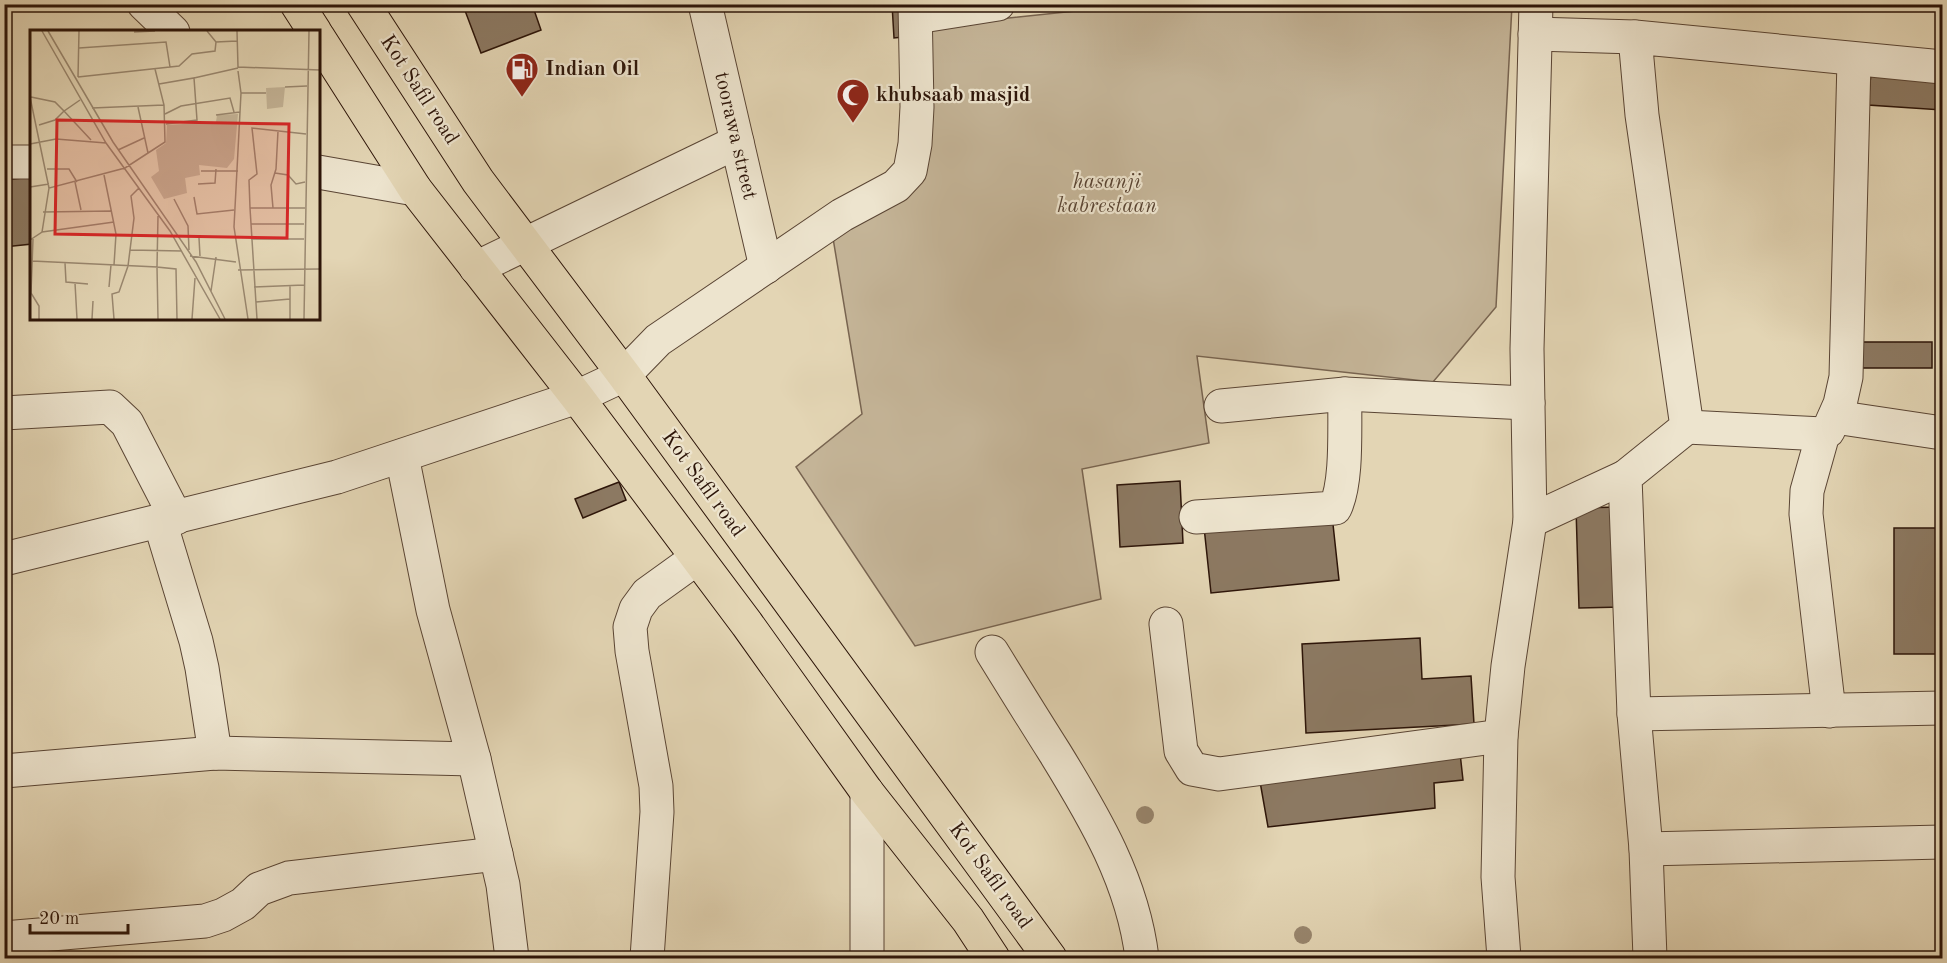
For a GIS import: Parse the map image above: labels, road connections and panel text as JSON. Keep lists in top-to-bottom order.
{
  "streets": {
    "main road": ["Kot Safil road"],
    "street": ["toorawa street"]
  },
  "parks": ["hasanji kabrestaan"],
  "places": {
    "fuel station": ["Indian Oil"],
    "mosque": ["khubsaab masjid"]
  },
  "scale_bar": "20 m"
}
